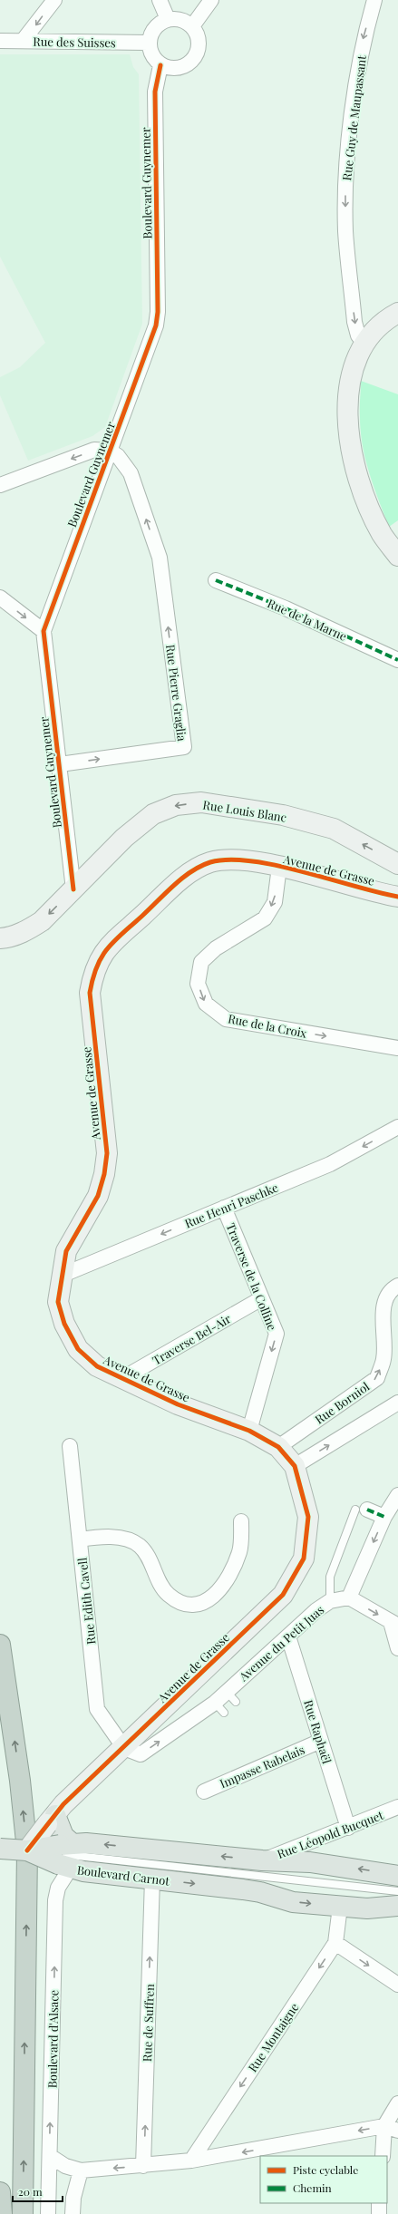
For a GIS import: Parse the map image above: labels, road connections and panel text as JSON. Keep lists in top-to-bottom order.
{
  "streets": {
    "main road": ["Boulevard Carnot"],
    "street": [
      "Rue des Suisses",
      "Rue Guy de Maupassant",
      "Boulevard Guynemer",
      "Rue de la Marne",
      "Rue Pierre Graglia",
      "Rue Louis Blanc",
      "Avenue de Grasse",
      "Rue de la Croix",
      "Rue Henri Paschke",
      "Traverse de la Colline",
      "Traverse Bel-Air",
      "Rue Borniol",
      "Rue Edith Cavell",
      "Avenue du Petit Juas",
      "Rue Raphaël",
      "Impasse Rabelais",
      "Rue Léopold Bucquet",
      "Rue de Suffren",
      "Rue Montaigne",
      "Boulevard d'Alsace"
    ]
  },
  "crossings": [
    ["Rue des Suisses", "Boulevard Guynemer"],
    ["Boulevard Guynemer", "Rue Pierre Graglia"],
    ["Boulevard Guynemer", "Rue Louis Blanc"],
    ["Avenue de Grasse", "Rue de la Croix"],
    ["Avenue de Grasse", "Rue Henri Paschke"],
    ["Avenue de Grasse", "Traverse de la Colline"],
    ["Avenue de Grasse", "Traverse Bel-Air"],
    ["Avenue de Grasse", "Rue Borniol"],
    ["Avenue de Grasse", "Rue Edith Cavell"],
    ["Avenue de Grasse", "Avenue du Petit Juas"],
    ["Avenue de Grasse", "Boulevard Carnot"],
    ["Rue Henri Paschke", "Traverse de la Colline"],
    ["Traverse de la Colline", "Traverse Bel-Air"],
    ["Rue Edith Cavell", "Avenue du Petit Juas"],
    ["Avenue du Petit Juas", "Rue Raphaël"],
    ["Rue Raphaël", "Impasse Rabelais"],
    ["Rue Raphaël", "Rue Léopold Bucquet"],
    ["Rue Léopold Bucquet", "Boulevard Carnot"],
    ["Boulevard Carnot", "Rue de Suffren"],
    ["Boulevard Carnot", "Rue Montaigne"],
    ["Boulevard Carnot", "Boulevard d'Alsace"]
  ],
  "one_way": [
    "Rue Guy de Maupassant",
    "Rue Louis Blanc",
    "Rue Henri Paschke",
    "Traverse de la Colline",
    "Avenue du Petit Juas",
    "Rue de Suffren",
    "Rue Montaigne",
    "Boulevard d'Alsace"
  ],
  "legend": ["Piste cyclable", "Chemin"],
  "scale_bar": "20 m"
}
